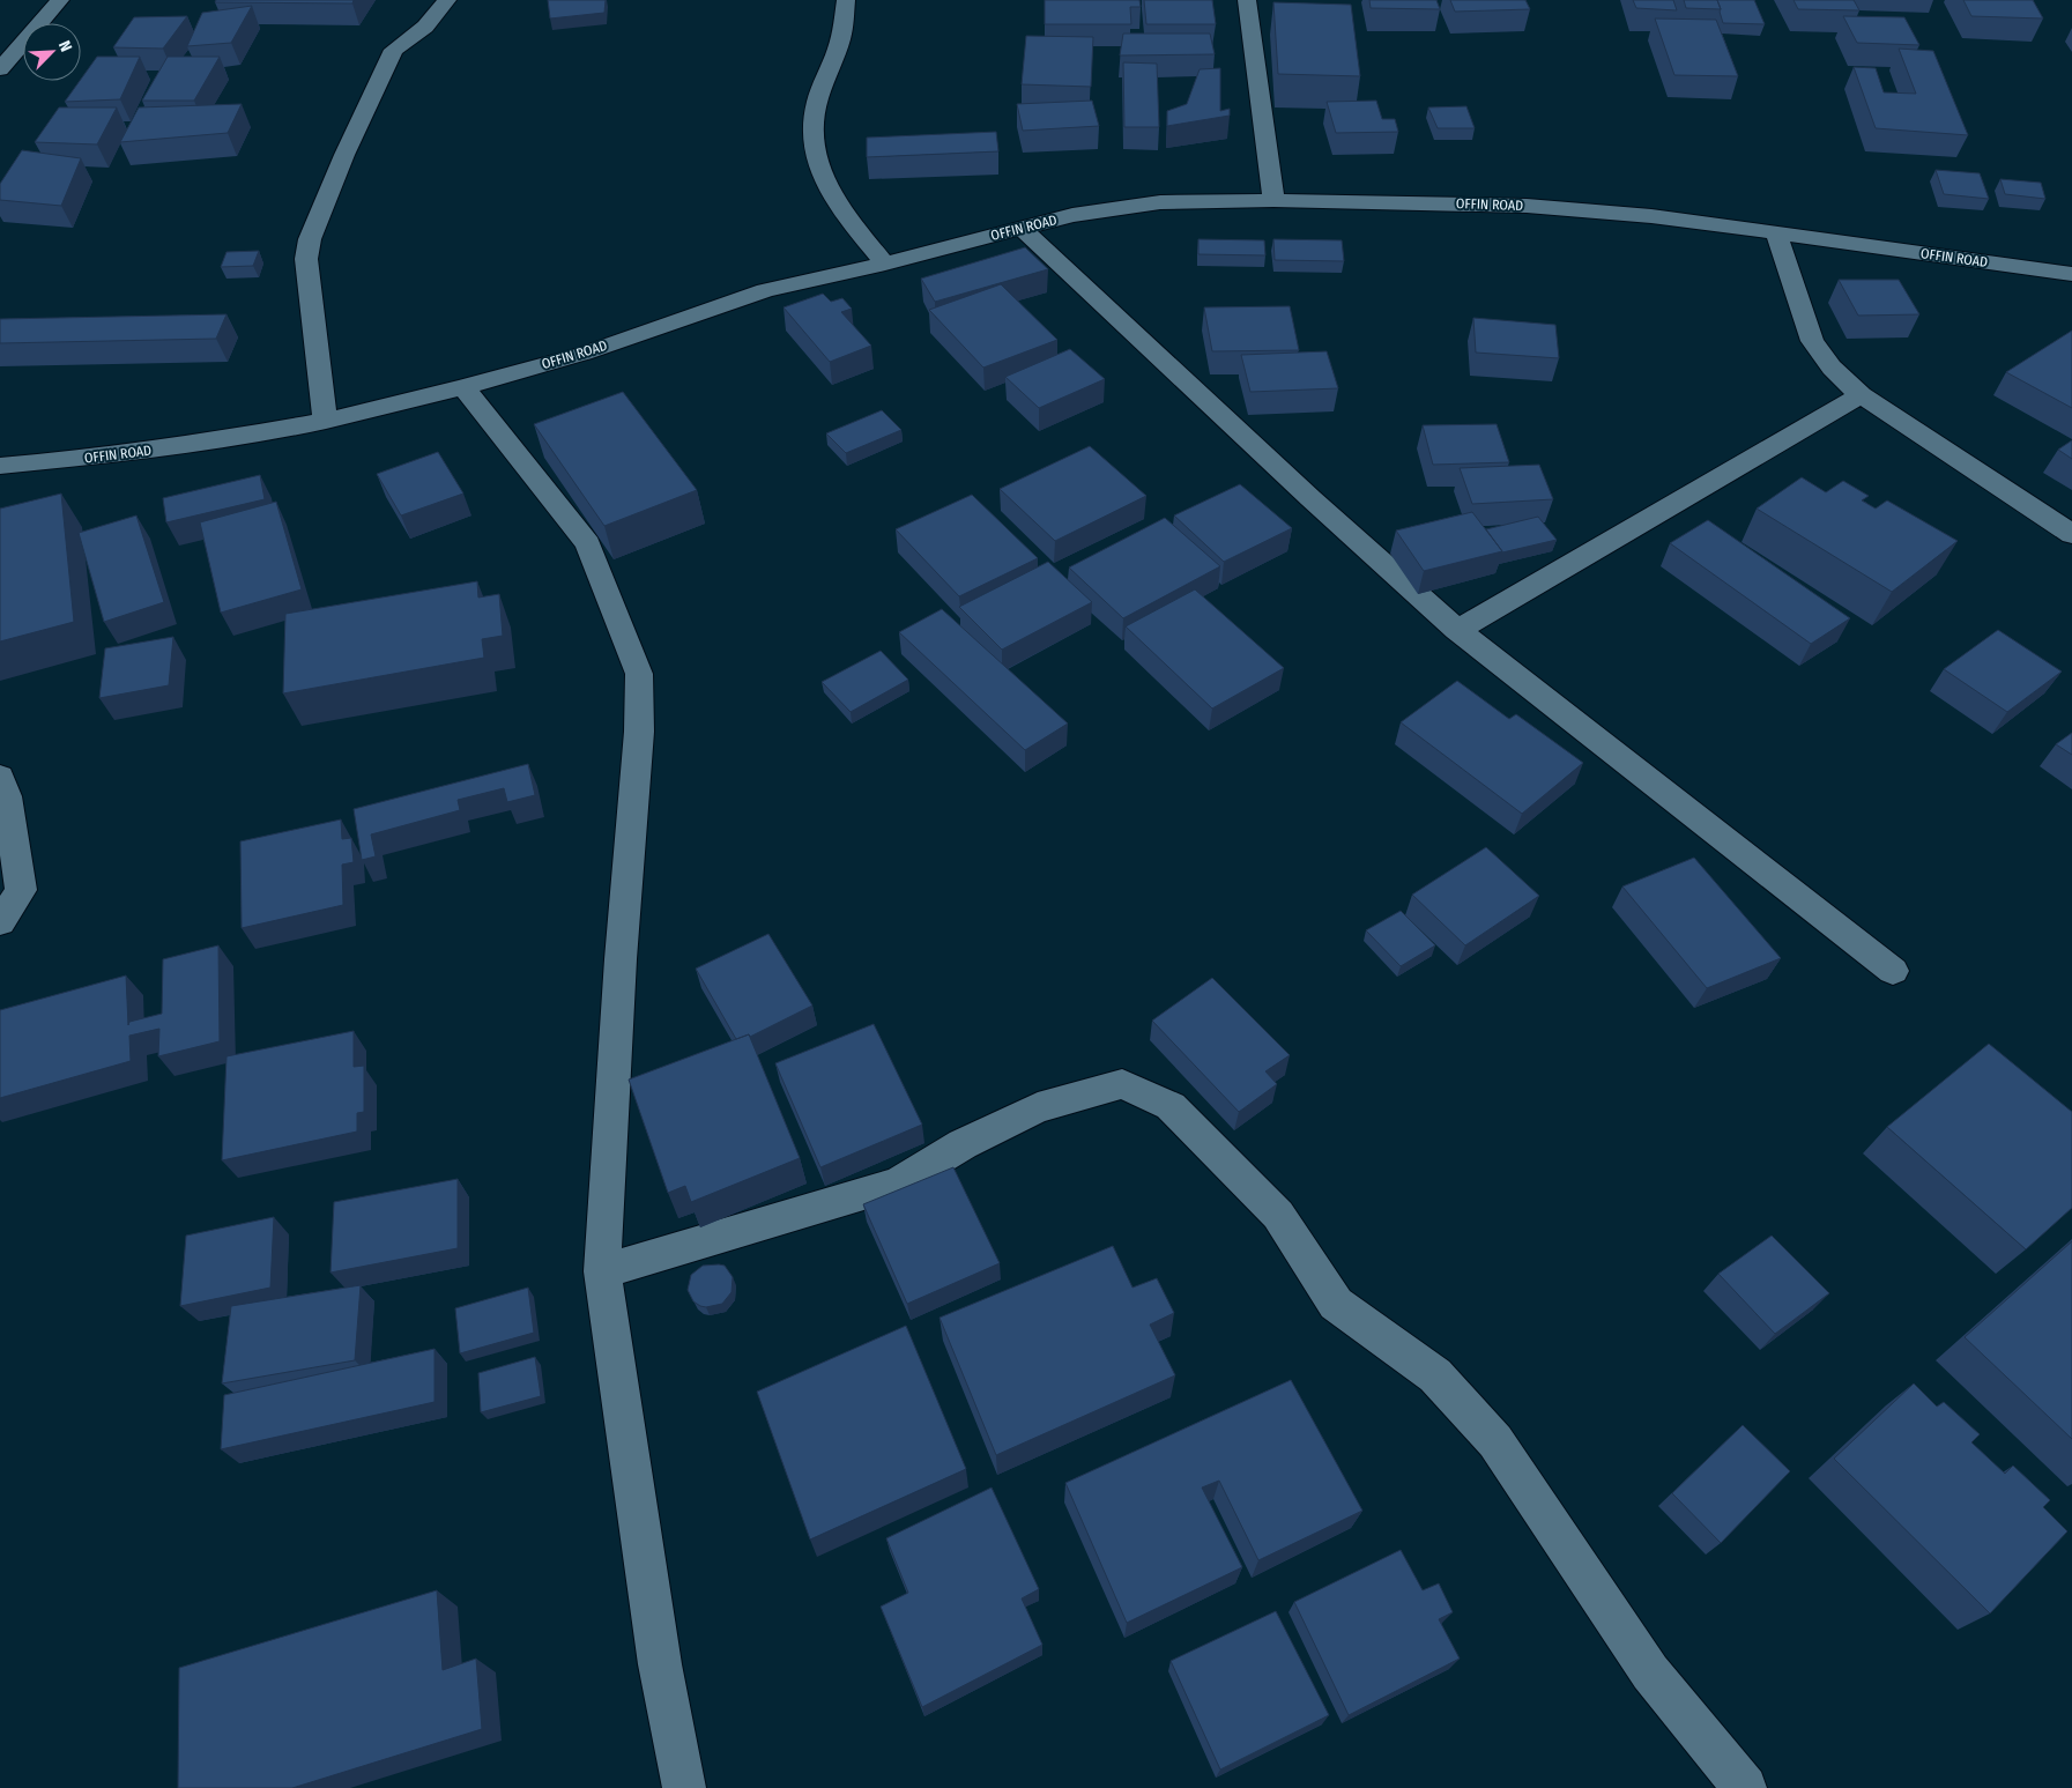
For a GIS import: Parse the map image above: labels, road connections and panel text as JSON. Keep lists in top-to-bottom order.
{
  "streets": {
    "street": ["OFFIN ROAD"]
  },
  "north": "top right"
}
